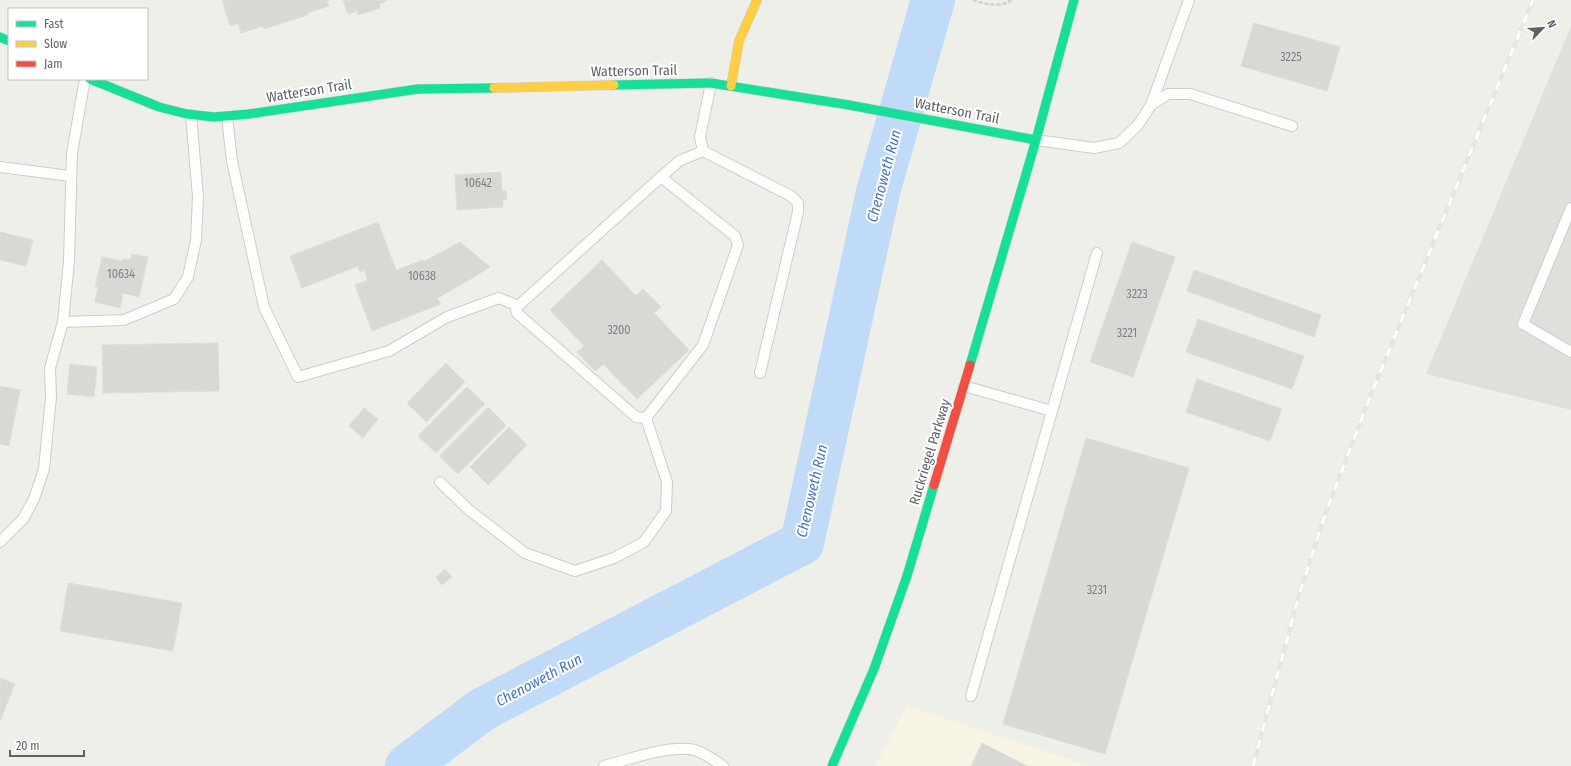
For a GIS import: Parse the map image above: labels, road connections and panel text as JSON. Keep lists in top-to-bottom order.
{
  "streets": {
    "main road": ["Watterson Trail", "Ruckriegel Parkway"]
  },
  "crossings": [
    ["Watterson Trail", "Ruckriegel Parkway"]
  ],
  "water": ["Chenoweth Run"],
  "house_numbers": [
    "3225",
    "10642",
    "10634",
    "10638",
    "3223",
    "3200",
    "3221",
    "3231"
  ],
  "legend": ["Fast", "Slow", "Jam"],
  "scale_bar": "20 m",
  "north": "top right"
}
